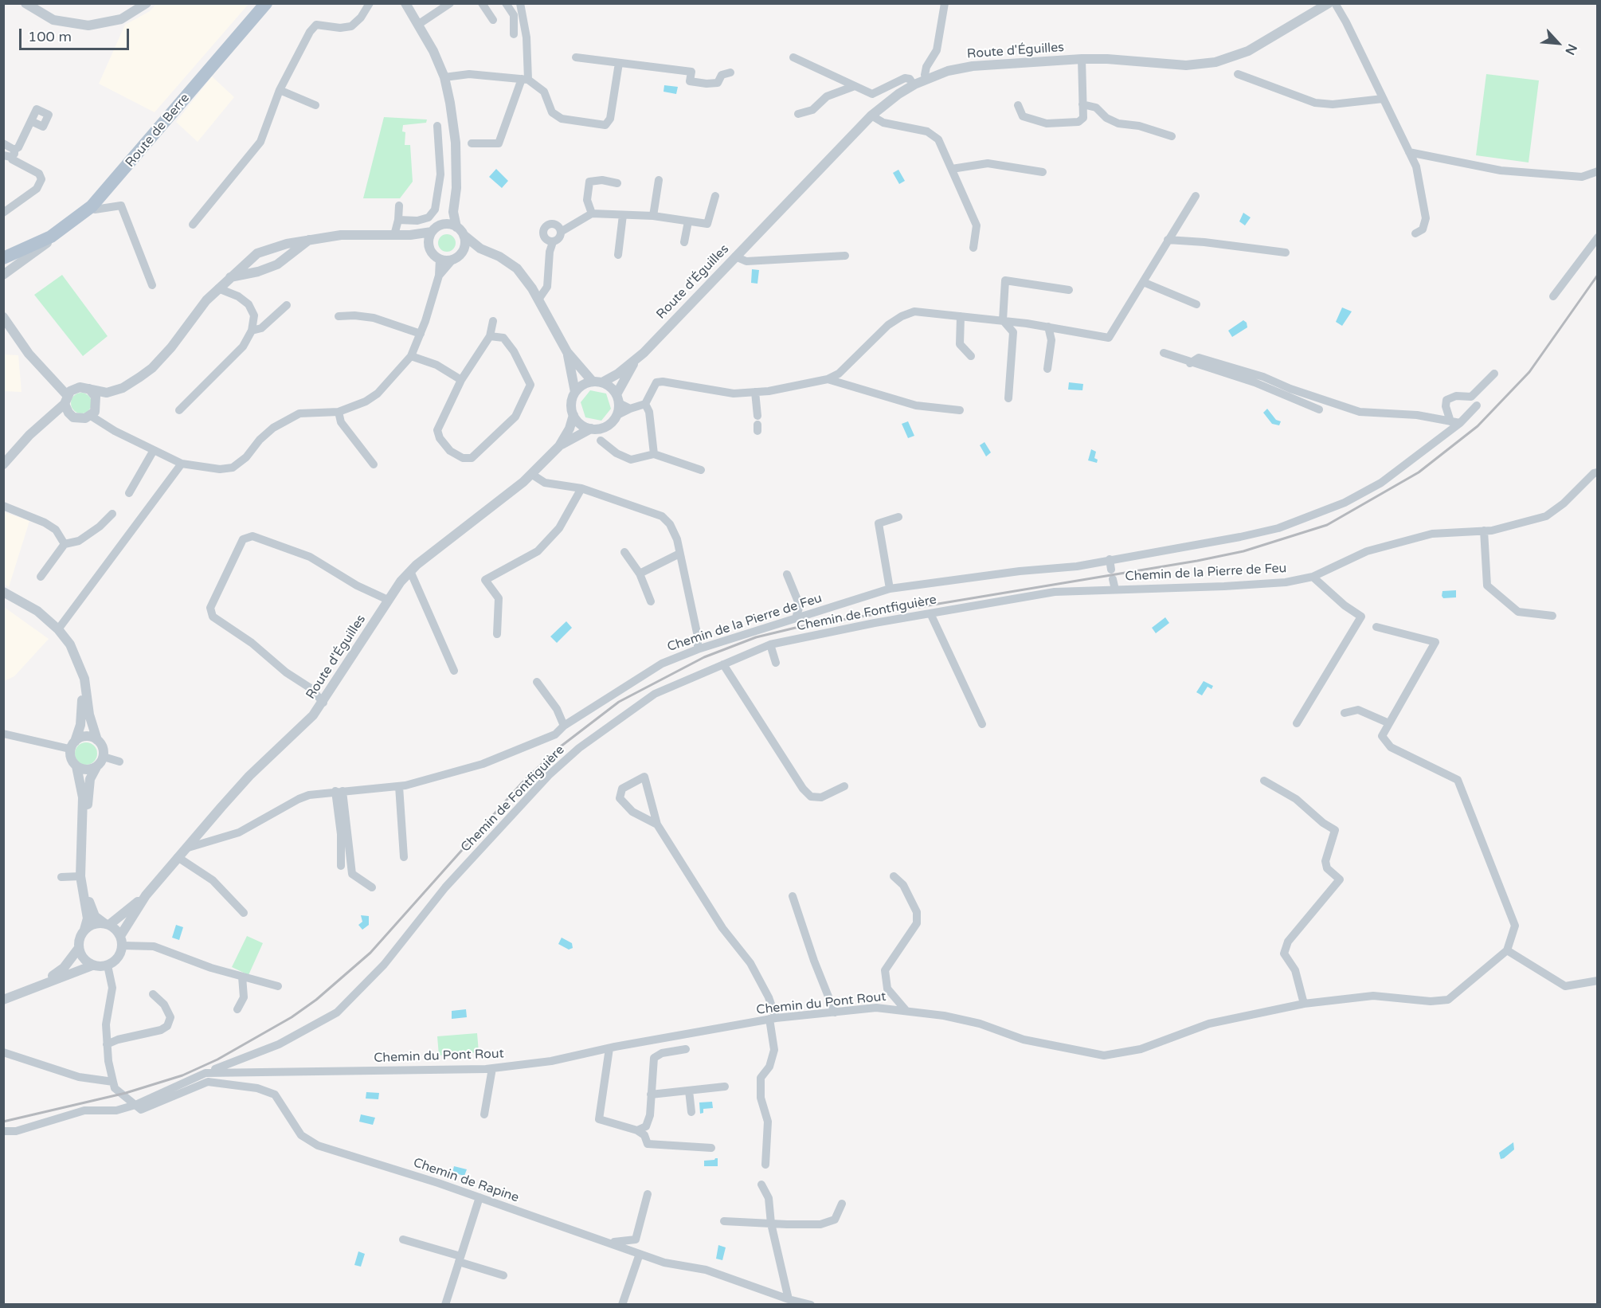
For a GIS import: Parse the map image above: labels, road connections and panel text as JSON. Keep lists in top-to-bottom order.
{
  "streets": {
    "main road": ["Route de Berre"],
    "street": [
      "Route d'Éguilles",
      "Chemin de la Pierre de Feu",
      "Chemin de Fontfiguière",
      "Chemin du Pont Rout",
      "Chemin de Rapine"
    ]
  },
  "crossings": [
    ["Route d'Éguilles", "Chemin de la Pierre de Feu"],
    ["Chemin de la Pierre de Feu", "Chemin de Fontfiguière"],
    ["Chemin de Fontfiguière", "Chemin du Pont Rout"],
    ["Chemin du Pont Rout", "Chemin de Rapine"]
  ],
  "scale_bar": "100 m",
  "north": "bottom right"
}
